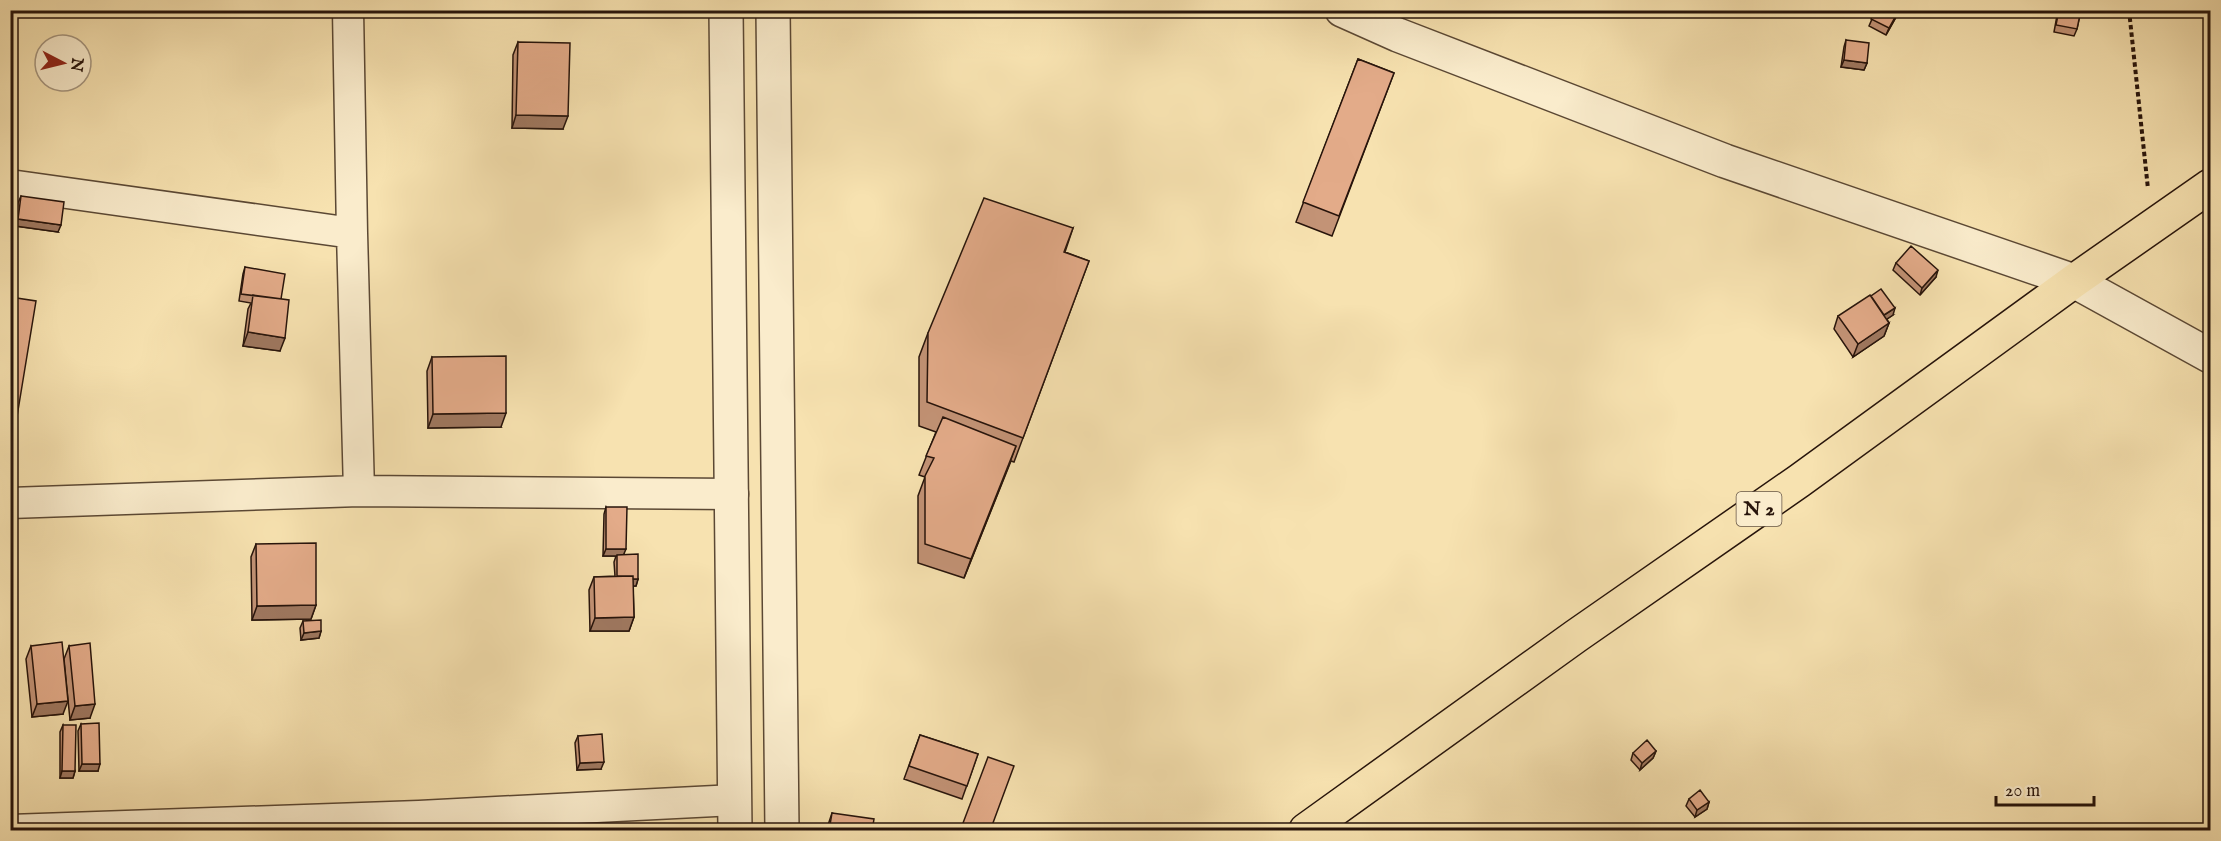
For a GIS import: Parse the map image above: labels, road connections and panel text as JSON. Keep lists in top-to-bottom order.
{
  "streets": {
    "main road": ["N 2"]
  },
  "scale_bar": "20 m",
  "north": "right"
}
